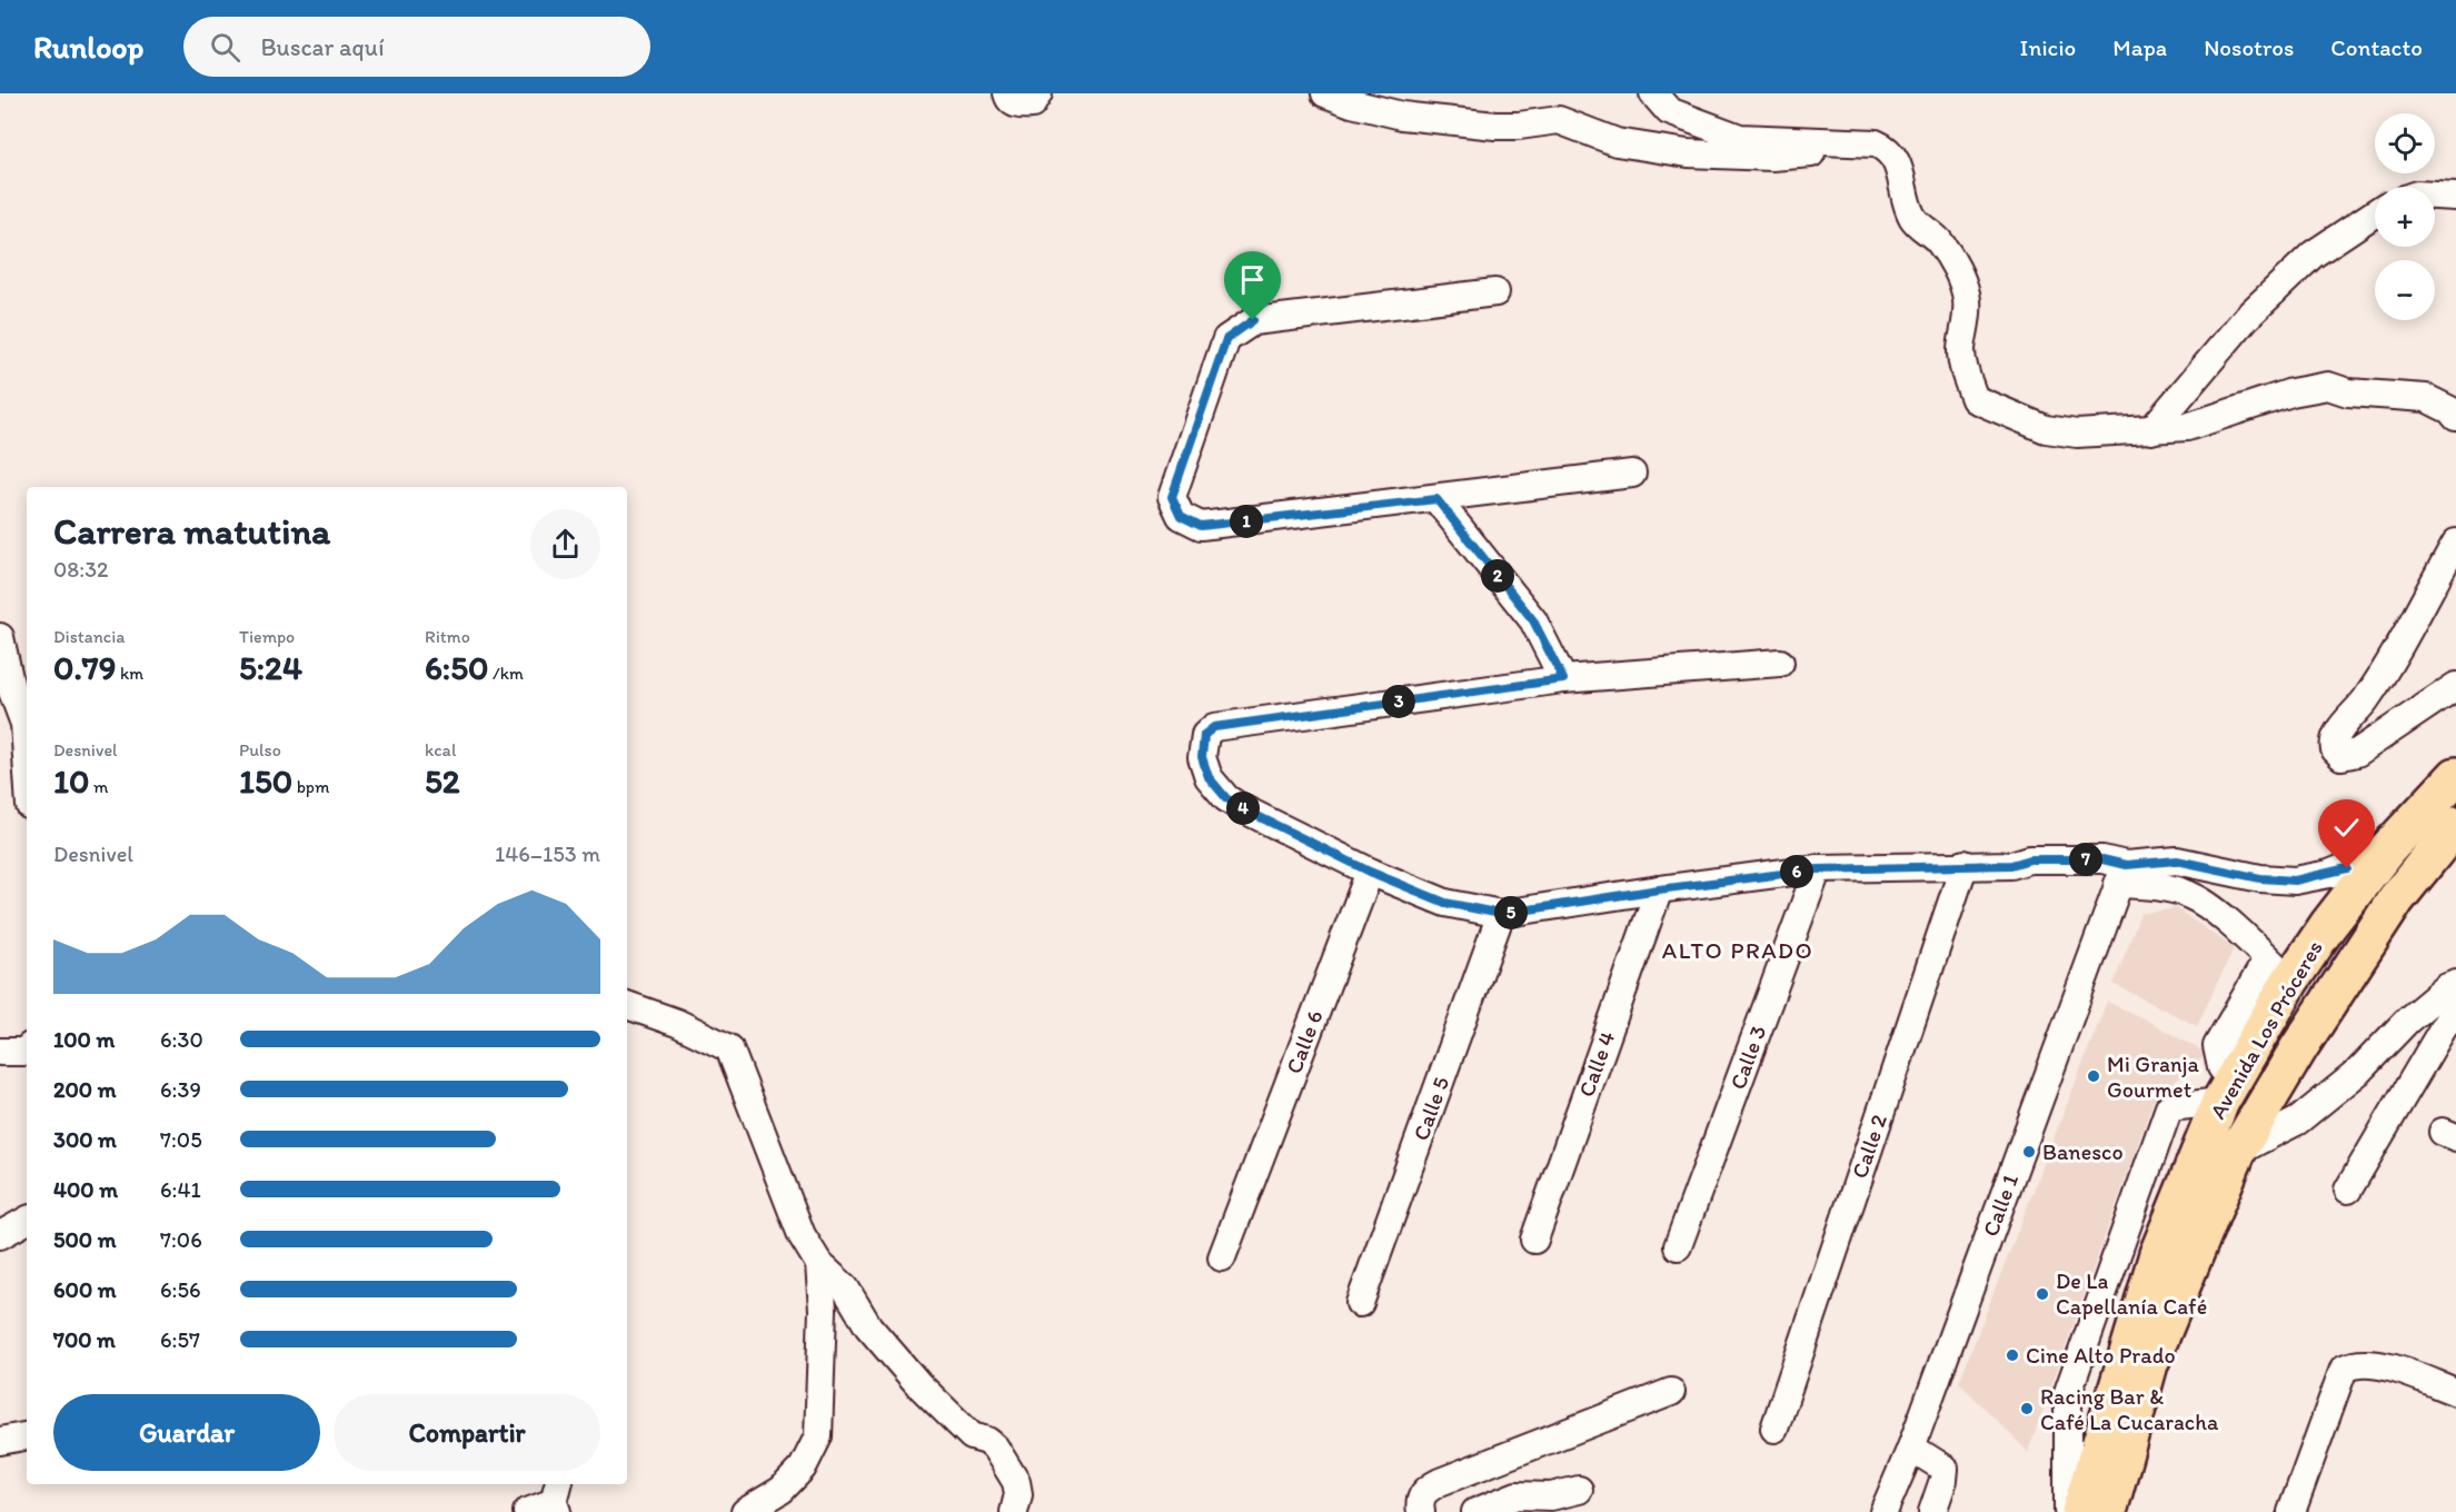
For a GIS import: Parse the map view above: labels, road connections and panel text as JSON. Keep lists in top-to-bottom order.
{
  "streets": {
    "highway": ["Avenida Los Próceres"],
    "street": [
      "Calle 6",
      "Calle 3",
      "Calle 4",
      "Calle 5",
      "Calle 2",
      "Calle 1"
    ]
  },
  "districts": ["ALTO PRADO"],
  "places": [
    "Mi Granja Gourmet",
    "Banesco",
    "De La Capellanía Café",
    "Cine Alto Prado",
    "Racing Bar & Café La Cucaracha"
  ],
  "page": {
    "header": "Runloop",
    "search": "Buscar aquí",
    "nav": [
      "Inicio",
      "Mapa",
      "Nosotros",
      "Contacto"
    ],
    "map_buttons": ["+", "−"],
    "heading": ["Carrera matutina", "08:32"],
    "pins": [
      "1",
      "2",
      "3",
      "4",
      "7",
      "6",
      "5"
    ],
    "stats": [
      ["Distancia", "0.79 km"],
      ["Tiempo", "5:24"],
      ["Ritmo", "6:50 /km"],
      ["Desnivel", "10 m"],
      ["Pulso", "150 bpm"],
      ["kcal", "52"]
    ],
    "chart": ["Desnivel", "146–153 m"],
    "list": [
      {
        "name": "100 m",
        "note": "6:30"
      },
      {
        "name": "200 m",
        "note": "6:39"
      },
      {
        "name": "300 m",
        "note": "7:05"
      },
      {
        "name": "400 m",
        "note": "6:41"
      },
      {
        "name": "500 m",
        "note": "7:06"
      },
      {
        "name": "600 m",
        "note": "6:56"
      },
      {
        "name": "700 m",
        "note": "6:57"
      }
    ],
    "buttons": ["Guardar", "Compartir"]
  }
}
